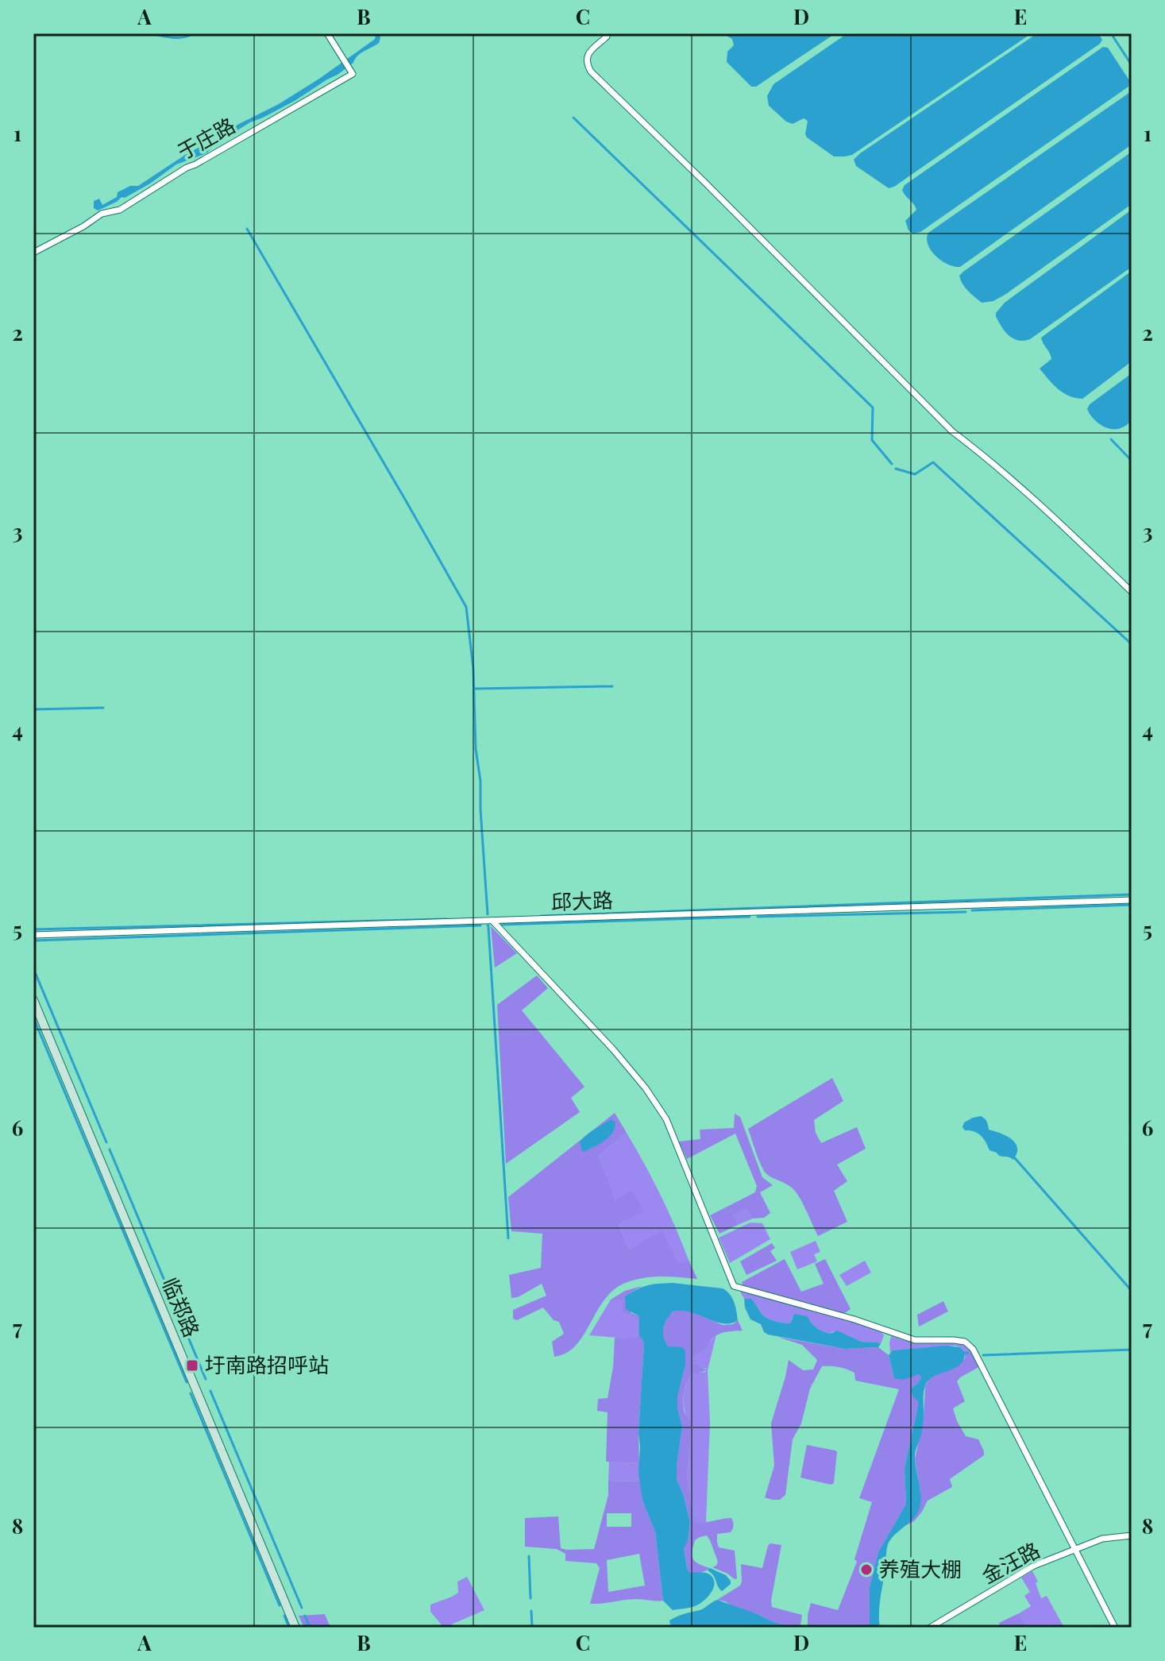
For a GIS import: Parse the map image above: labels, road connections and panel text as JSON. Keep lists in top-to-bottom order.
{
  "streets": {
    "main road": ["临郑路"],
    "street": ["于庄路", "邱大路", "金汪路"]
  },
  "places": {
    "transit": ["圩南路招呼站"],
    "other": ["养殖大棚"]
  },
  "grid": {
    "columns": [
      "A",
      "B",
      "C",
      "D",
      "E"
    ],
    "rows": [
      "1",
      "2",
      "3",
      "4",
      "5",
      "6",
      "7",
      "8"
    ]
  }
}
